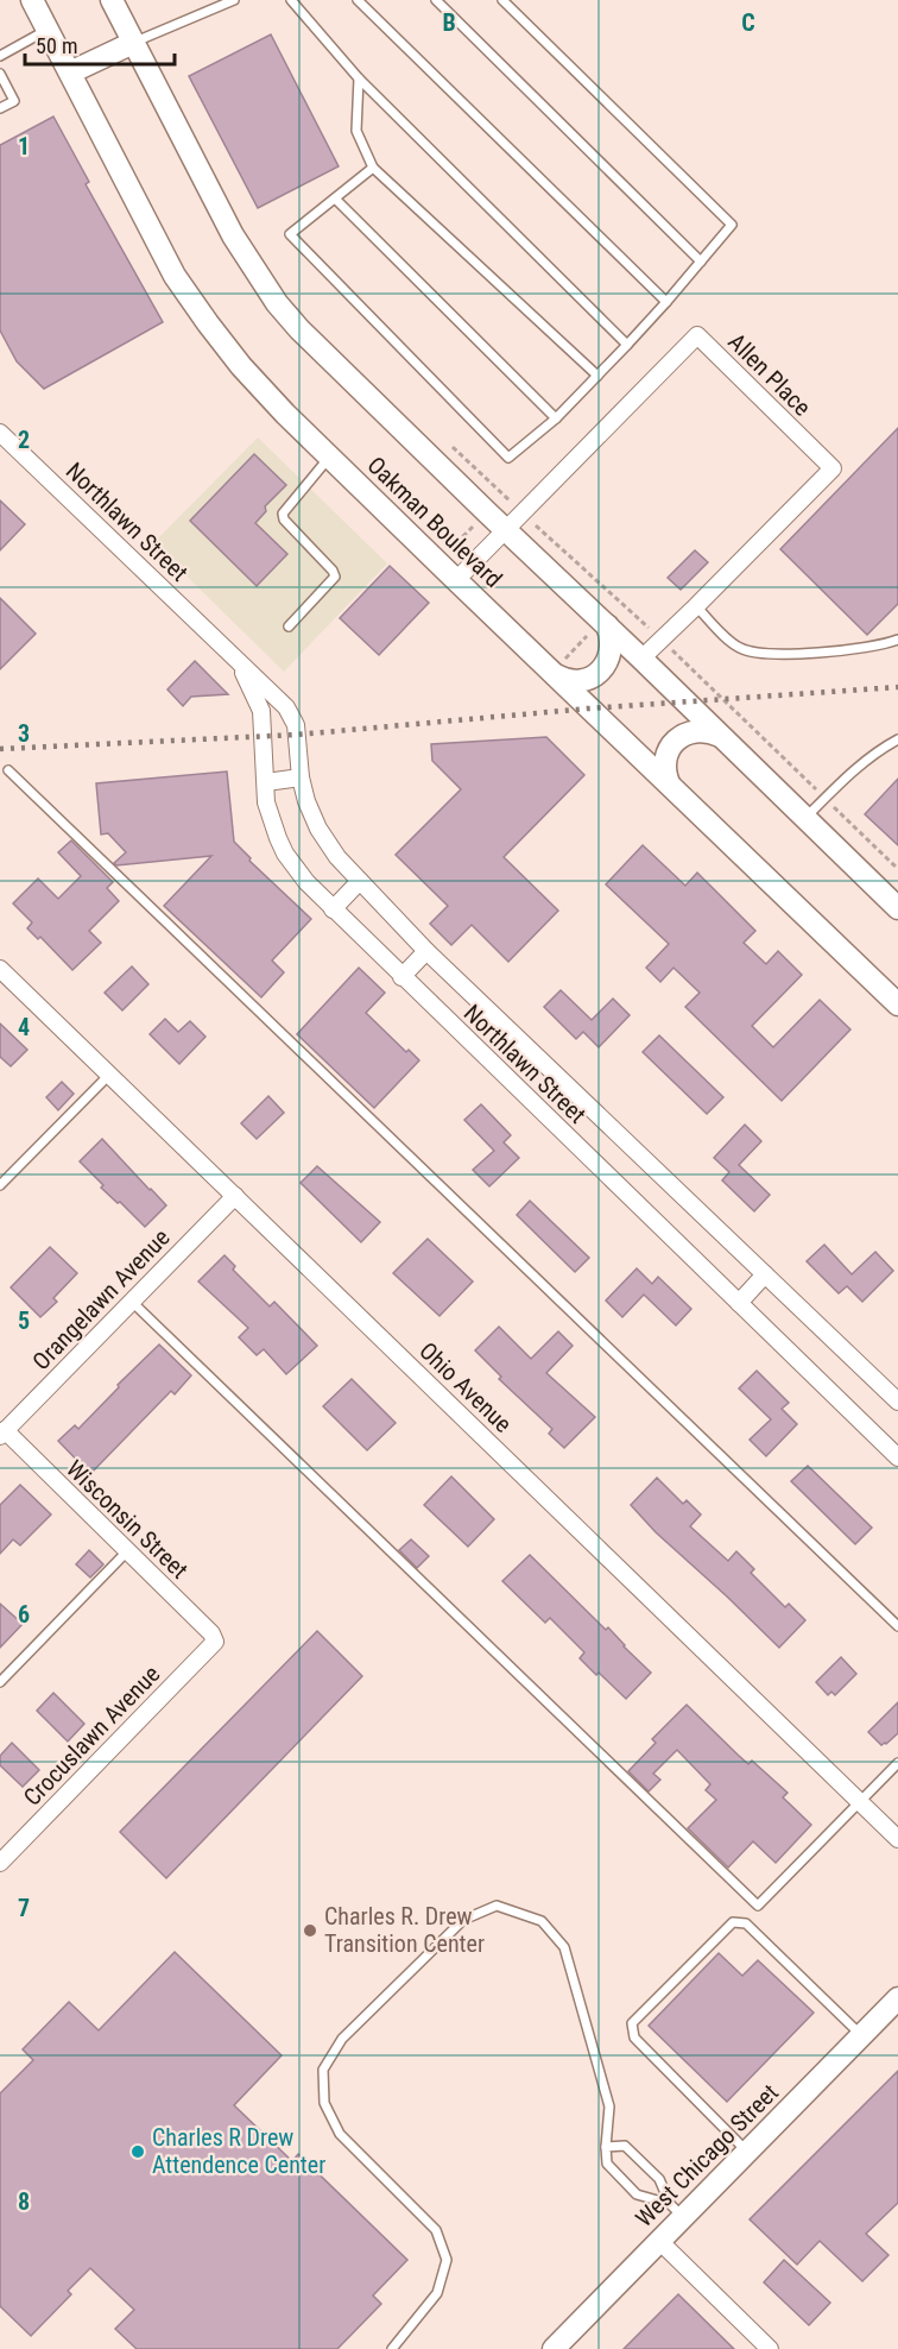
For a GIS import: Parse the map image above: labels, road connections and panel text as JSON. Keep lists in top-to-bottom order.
{
  "streets": {
    "street": [
      "Allen Place",
      "Northlawn Street",
      "Oakman Boulevard",
      "Orangelawn Avenue",
      "Ohio Avenue",
      "Wisconsin Street",
      "Crocuslawn Avenue",
      "West Chicago Street"
    ]
  },
  "crossings": [
    ["Allen Place", "Oakman Boulevard"],
    ["Orangelawn Avenue", "Ohio Avenue"],
    ["Orangelawn Avenue", "Wisconsin Street"],
    ["Wisconsin Street", "Crocuslawn Avenue"]
  ],
  "places": ["Charles R. Drew Transition Center", "Charles R Drew Attendence Center"],
  "scale_bar": "50 m",
  "grid": {
    "columns": ["B", "C"],
    "rows": [
      "1",
      "2",
      "3",
      "4",
      "5",
      "6",
      "7",
      "8"
    ]
  }
}
